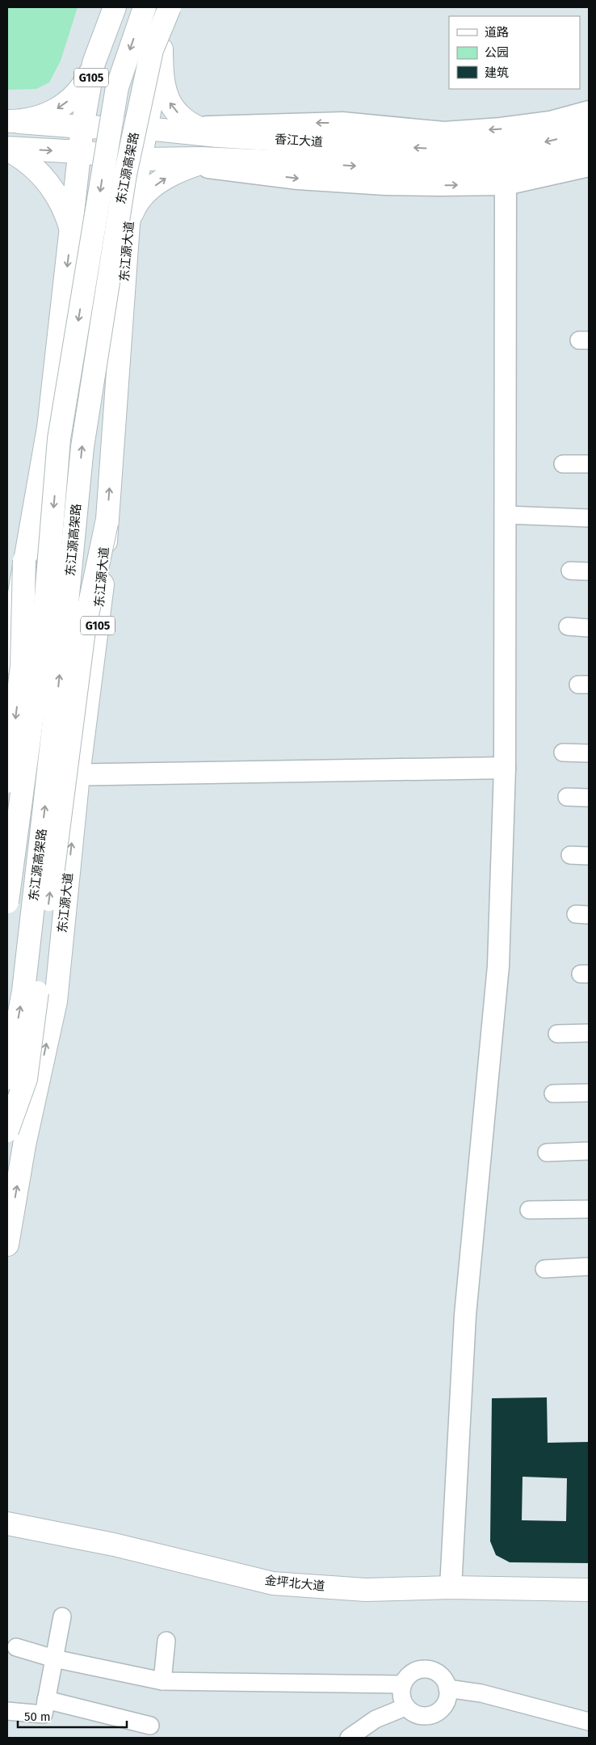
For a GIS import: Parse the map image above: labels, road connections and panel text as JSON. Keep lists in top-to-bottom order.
{
  "streets": {
    "main road": [
      "G105",
      "香江大道",
      "东江源高架路",
      "东江源大道",
      "金坪北大道"
    ]
  },
  "crossings": [
    ["G105", "香江大道"],
    ["香江大道", "东江源大道"]
  ],
  "legend": ["道路", "公园", "建筑"],
  "scale_bar": "50 m"
}
